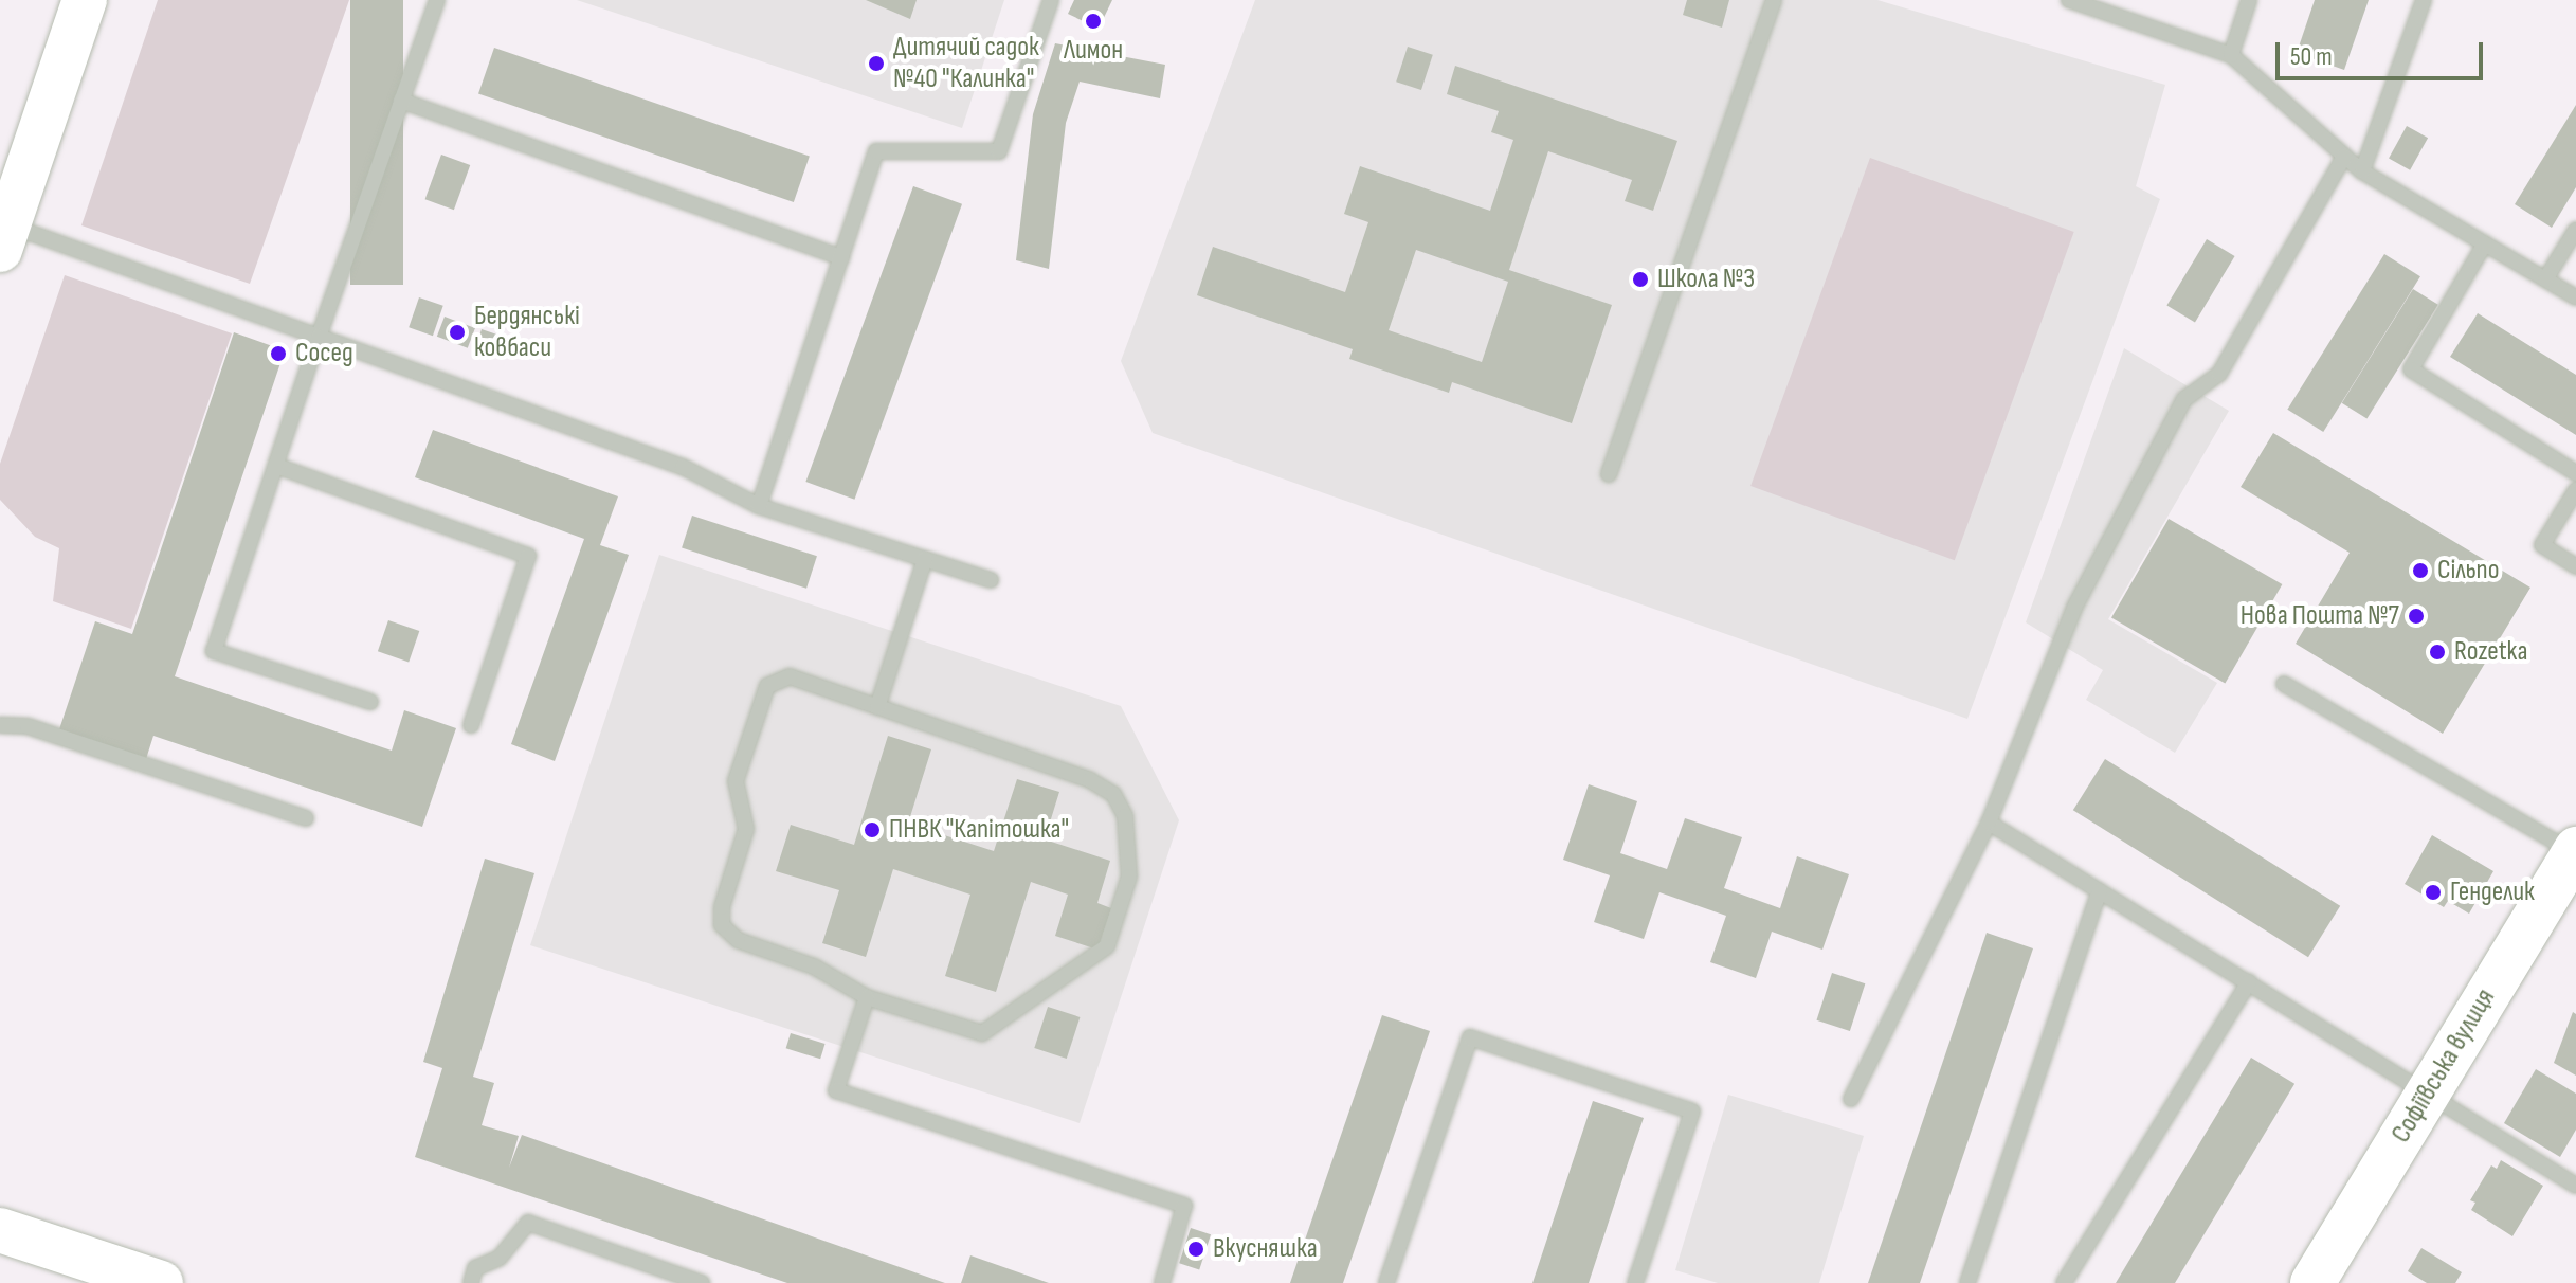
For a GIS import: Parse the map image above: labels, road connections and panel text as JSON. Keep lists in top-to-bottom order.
{
  "streets": {
    "street": ["Софіївська вулиця"]
  },
  "places": [
    "Лимон",
    "Дитячий садок №40 \"Калинка\"",
    "Школа №3",
    "Бердянські ковбаси",
    "Сосед",
    "Сільпо",
    "Нова Пошта №7",
    "Rozetka",
    "ПНВК \"Капітошка\"",
    "Генделик",
    "Вкусняшка"
  ],
  "scale_bar": "50 m"
}
